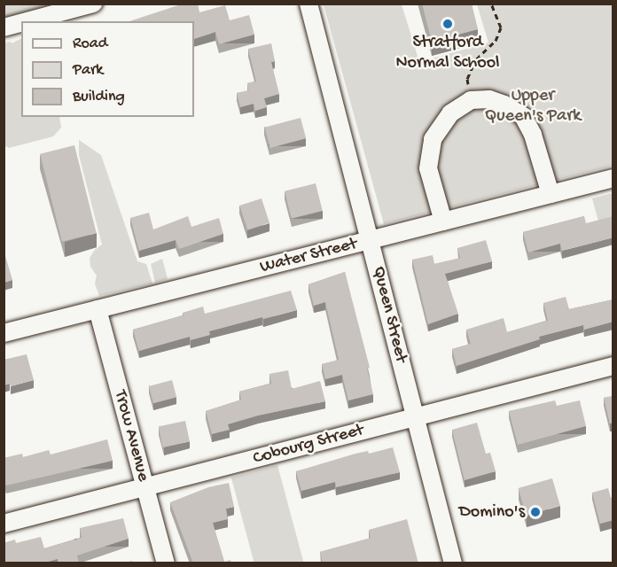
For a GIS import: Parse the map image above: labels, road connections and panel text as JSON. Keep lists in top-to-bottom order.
{
  "streets": {
    "street": [
      "Water Street",
      "Queen Street",
      "Trow Avenue",
      "Cobourg Street"
    ]
  },
  "crossings": [
    ["Water Street", "Queen Street"],
    ["Water Street", "Trow Avenue"],
    ["Queen Street", "Cobourg Street"],
    ["Trow Avenue", "Cobourg Street"]
  ],
  "parks": ["Upper Queen's Park"],
  "places": ["Stratford Normal School", "Domino's"],
  "legend": ["Road", "Park", "Building"]
}
